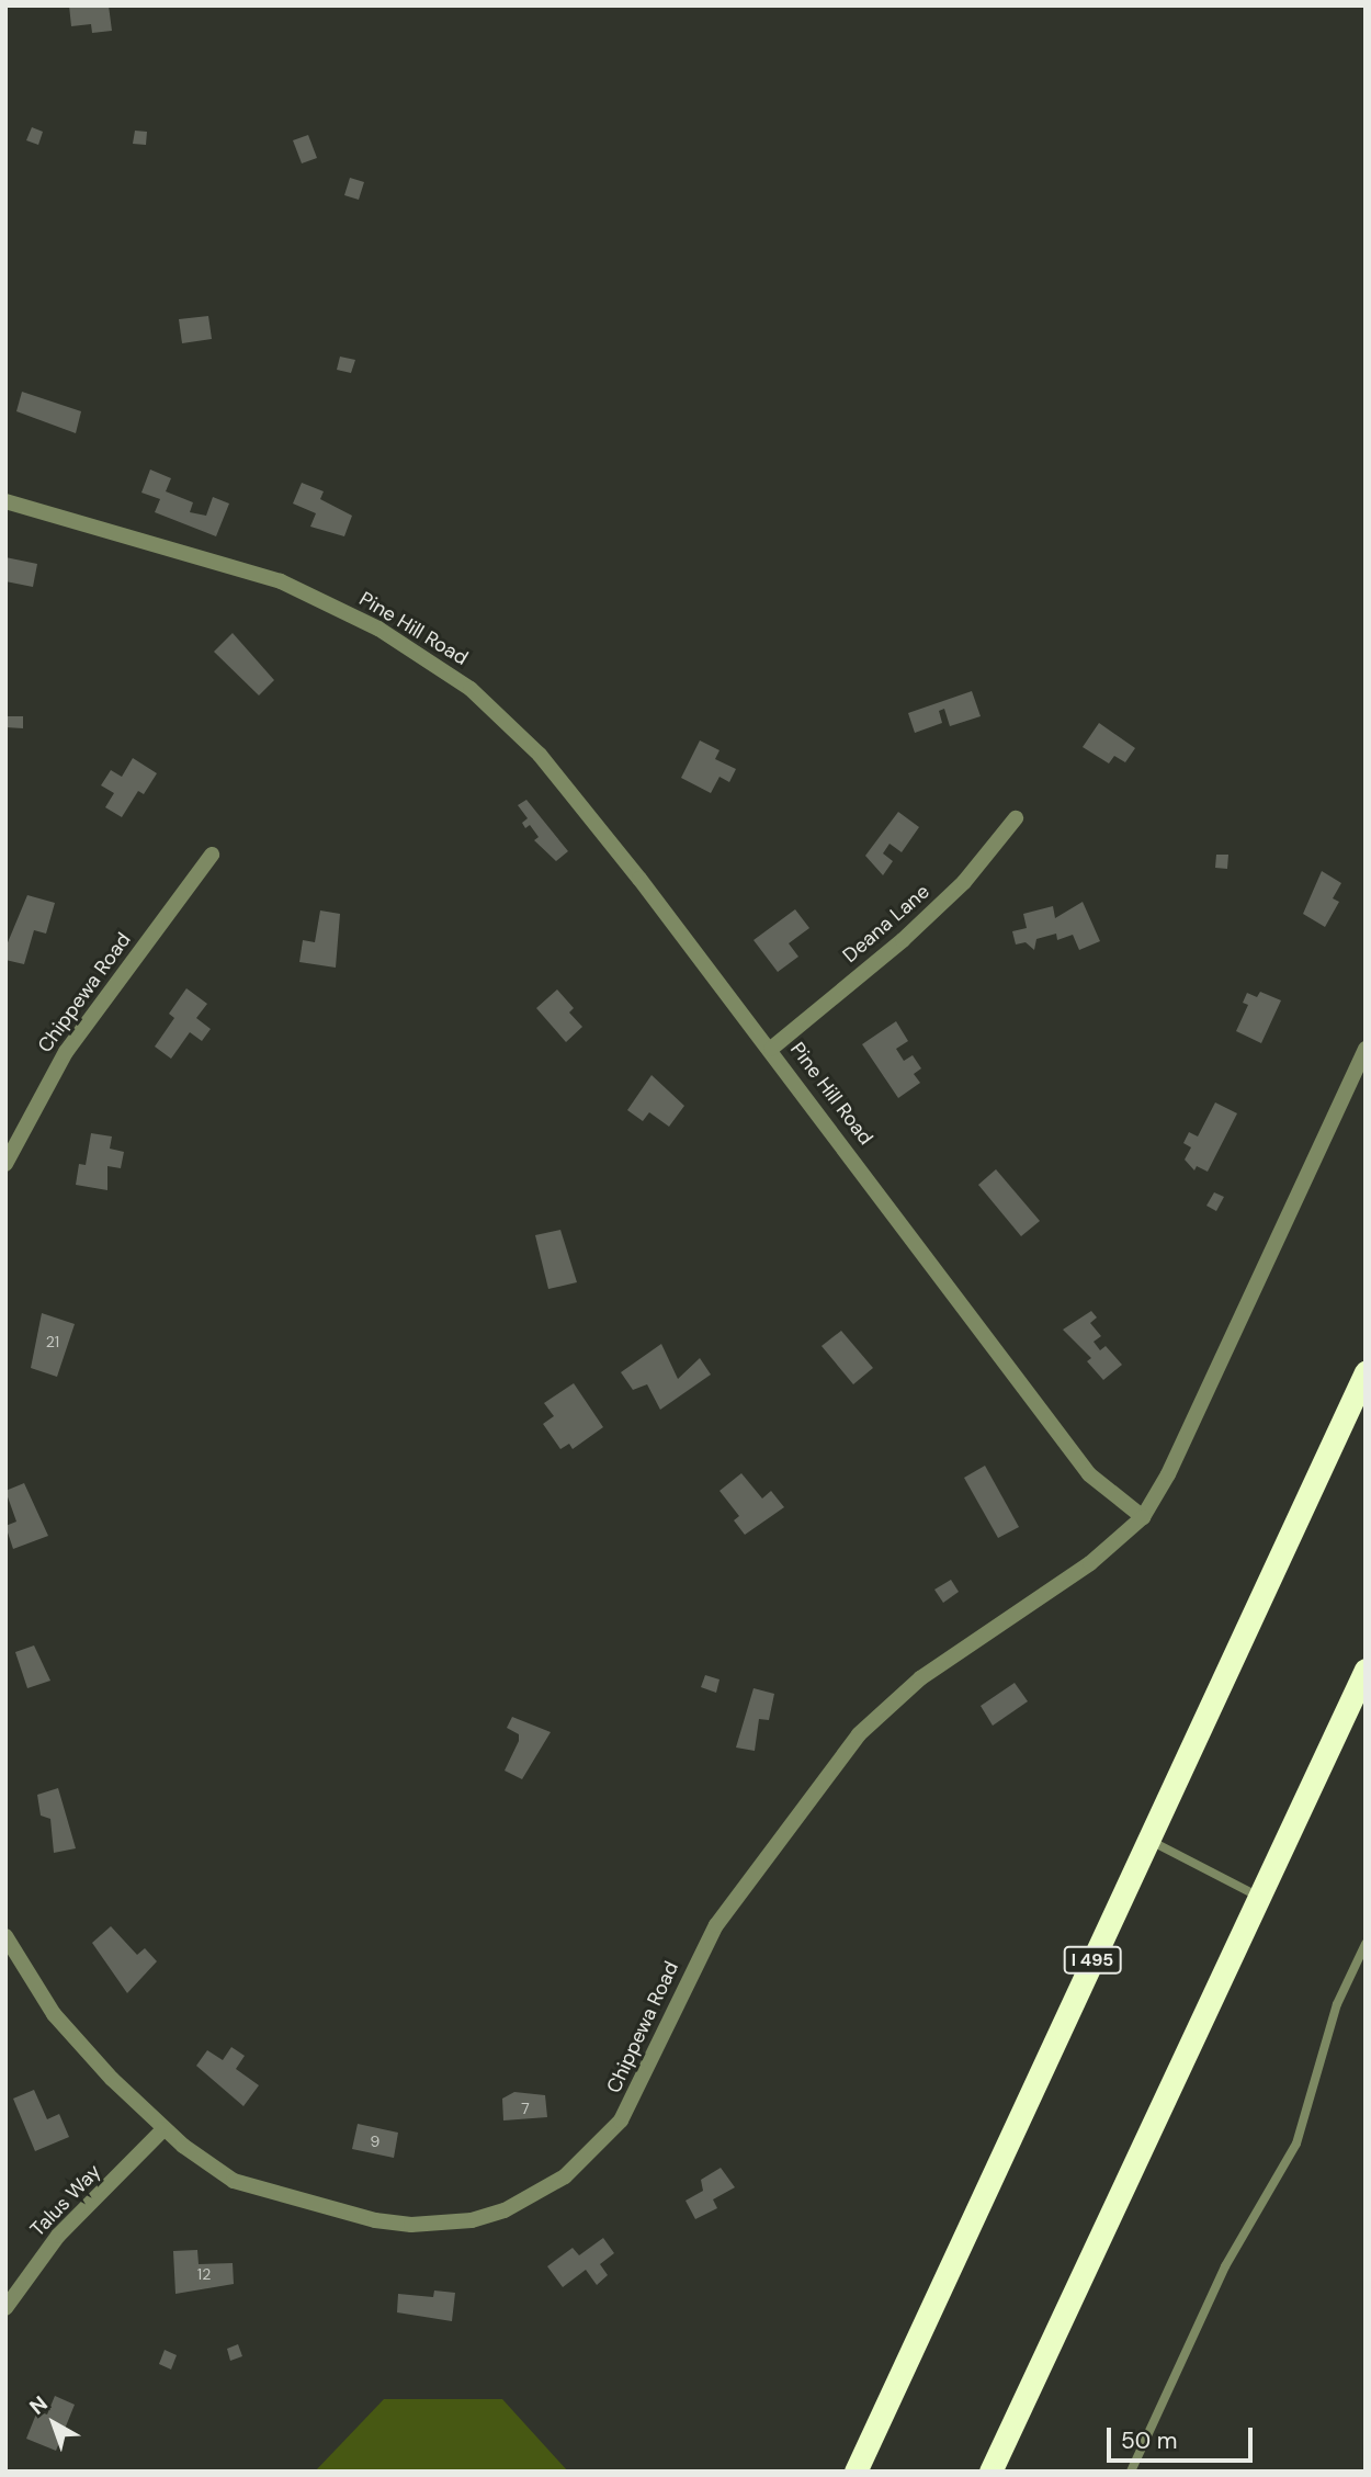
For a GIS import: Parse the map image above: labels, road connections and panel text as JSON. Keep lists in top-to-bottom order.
{
  "streets": {
    "highway": ["I 495"],
    "street": [
      "Pine Hill Road",
      "Deana Lane",
      "Chippewa Road",
      "Talus Way"
    ]
  },
  "crossings": [
    ["Pine Hill Road", "Deana Lane"],
    ["Pine Hill Road", "Chippewa Road"],
    ["Chippewa Road", "Talus Way"]
  ],
  "house_numbers": [
    "21",
    "7",
    "9",
    "12"
  ],
  "scale_bar": "50 m",
  "north": "top left"
}
